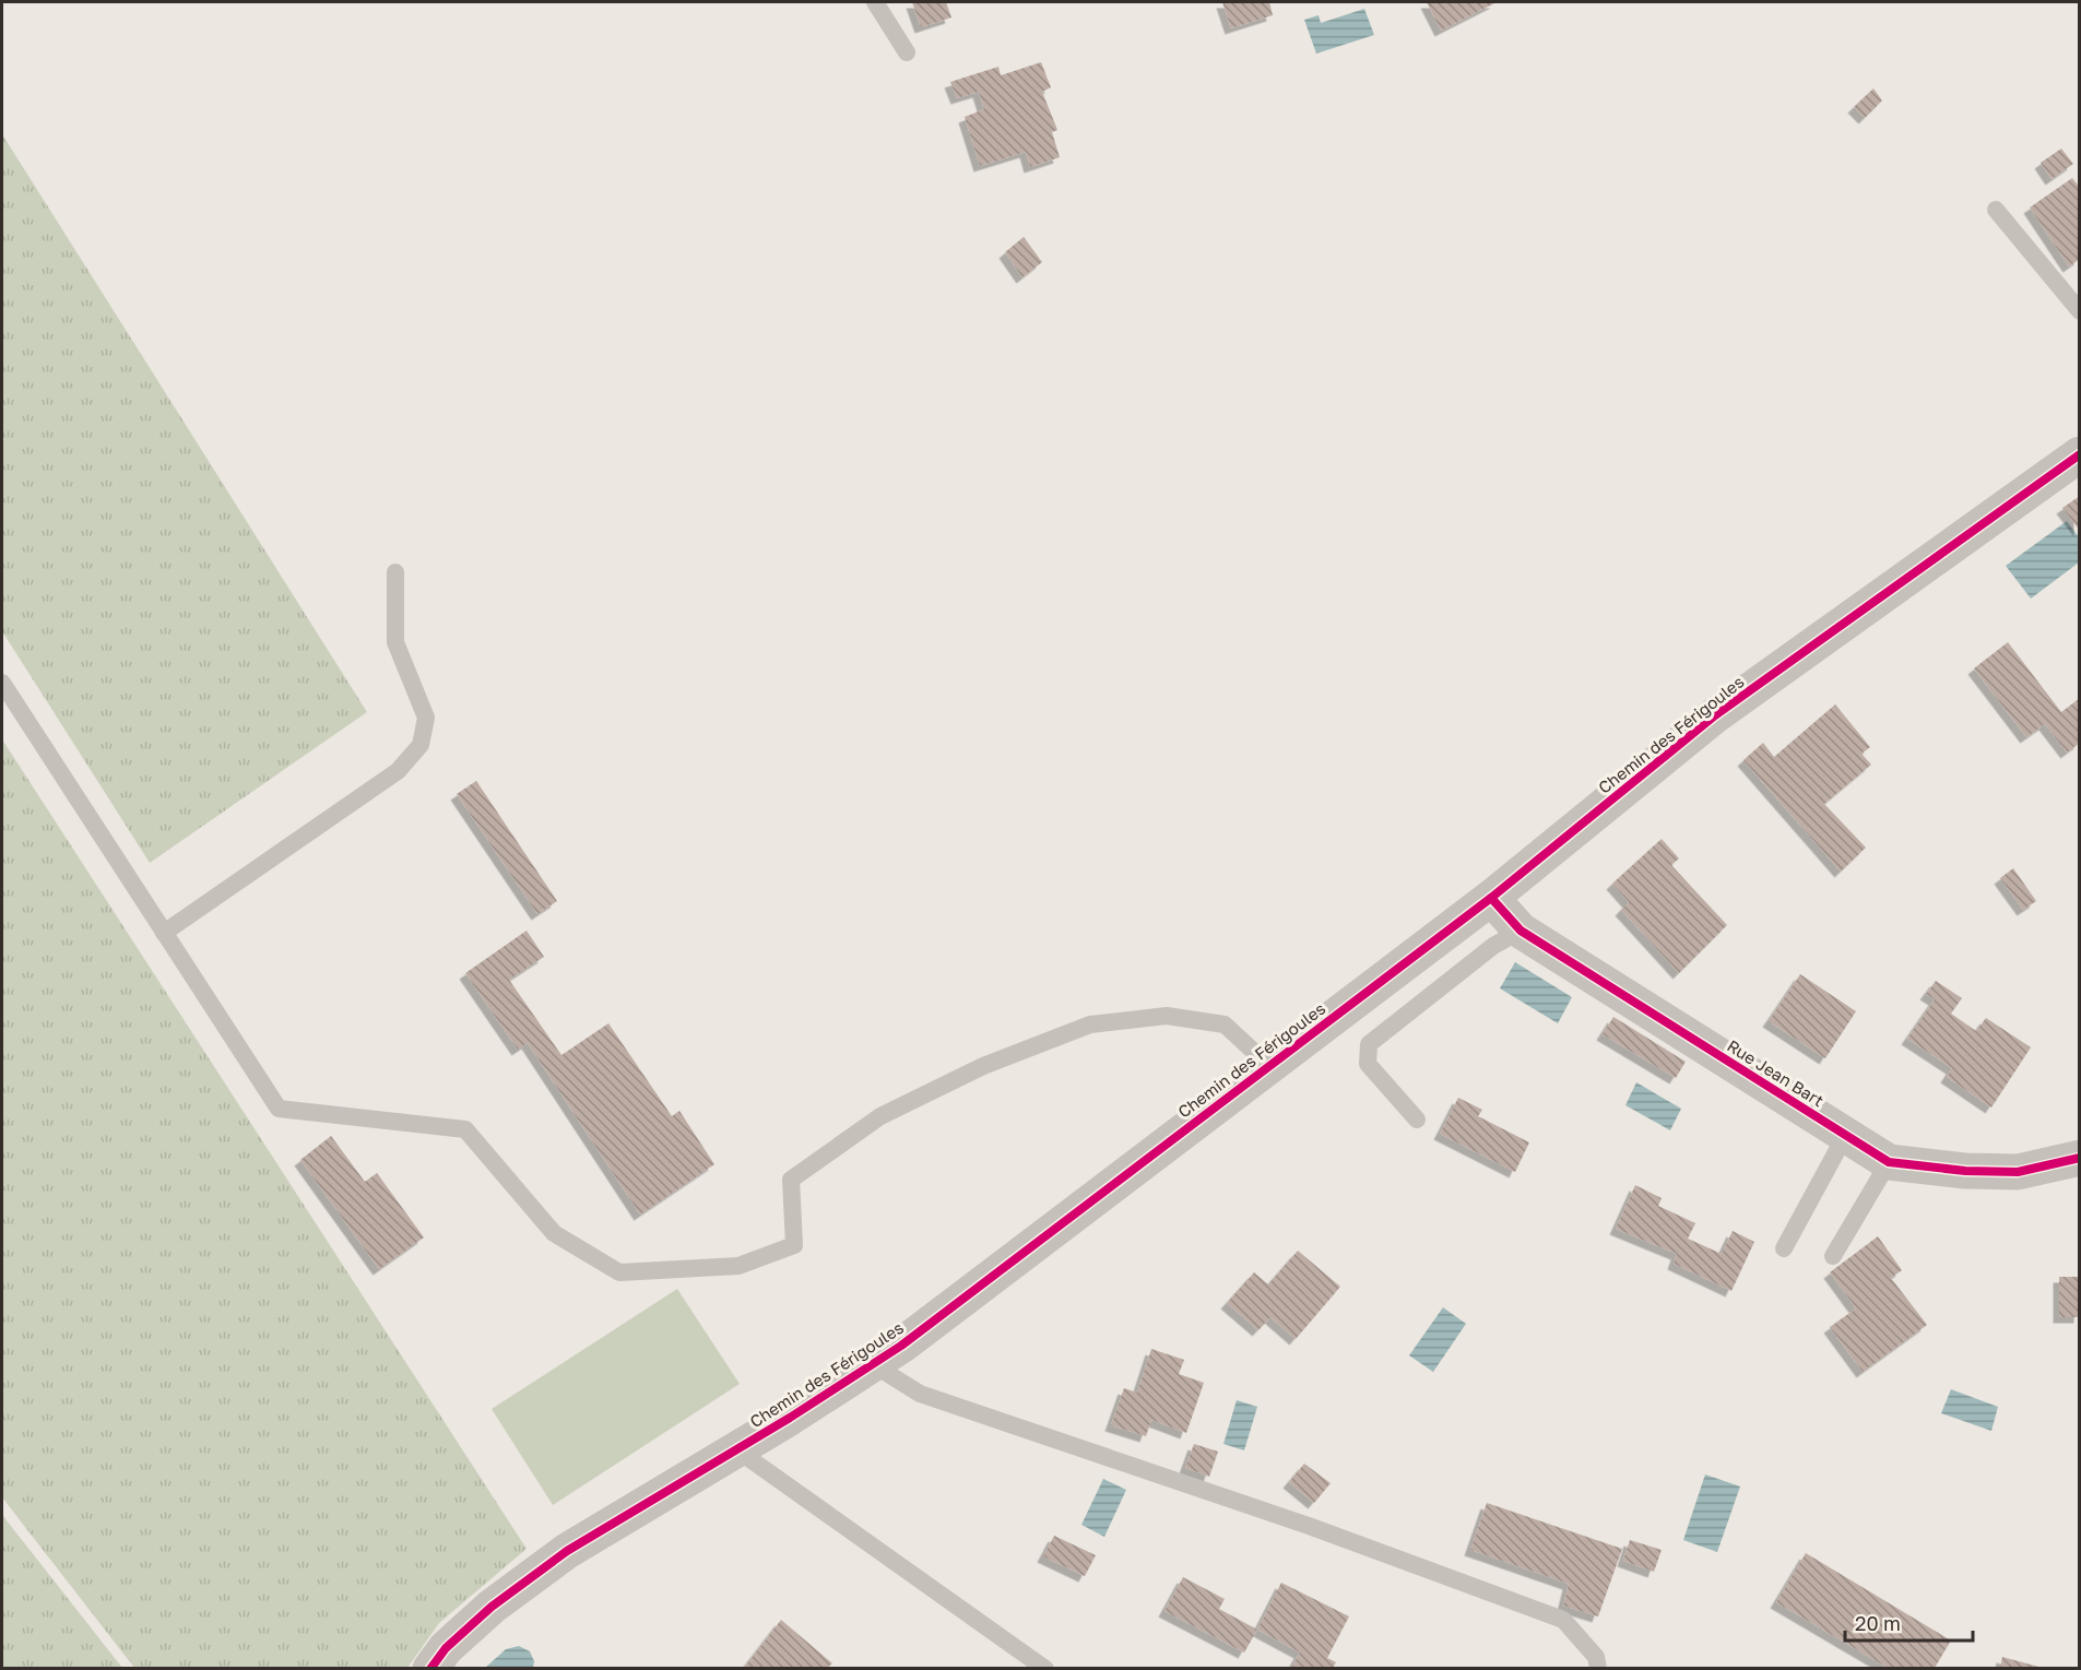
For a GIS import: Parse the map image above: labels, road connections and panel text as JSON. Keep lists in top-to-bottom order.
{
  "streets": {
    "street": ["Chemin des Férigoules", "Rue Jean Bart"]
  },
  "crossings": [
    ["Chemin des Férigoules", "Rue Jean Bart"]
  ],
  "scale_bar": "20 m"
}
